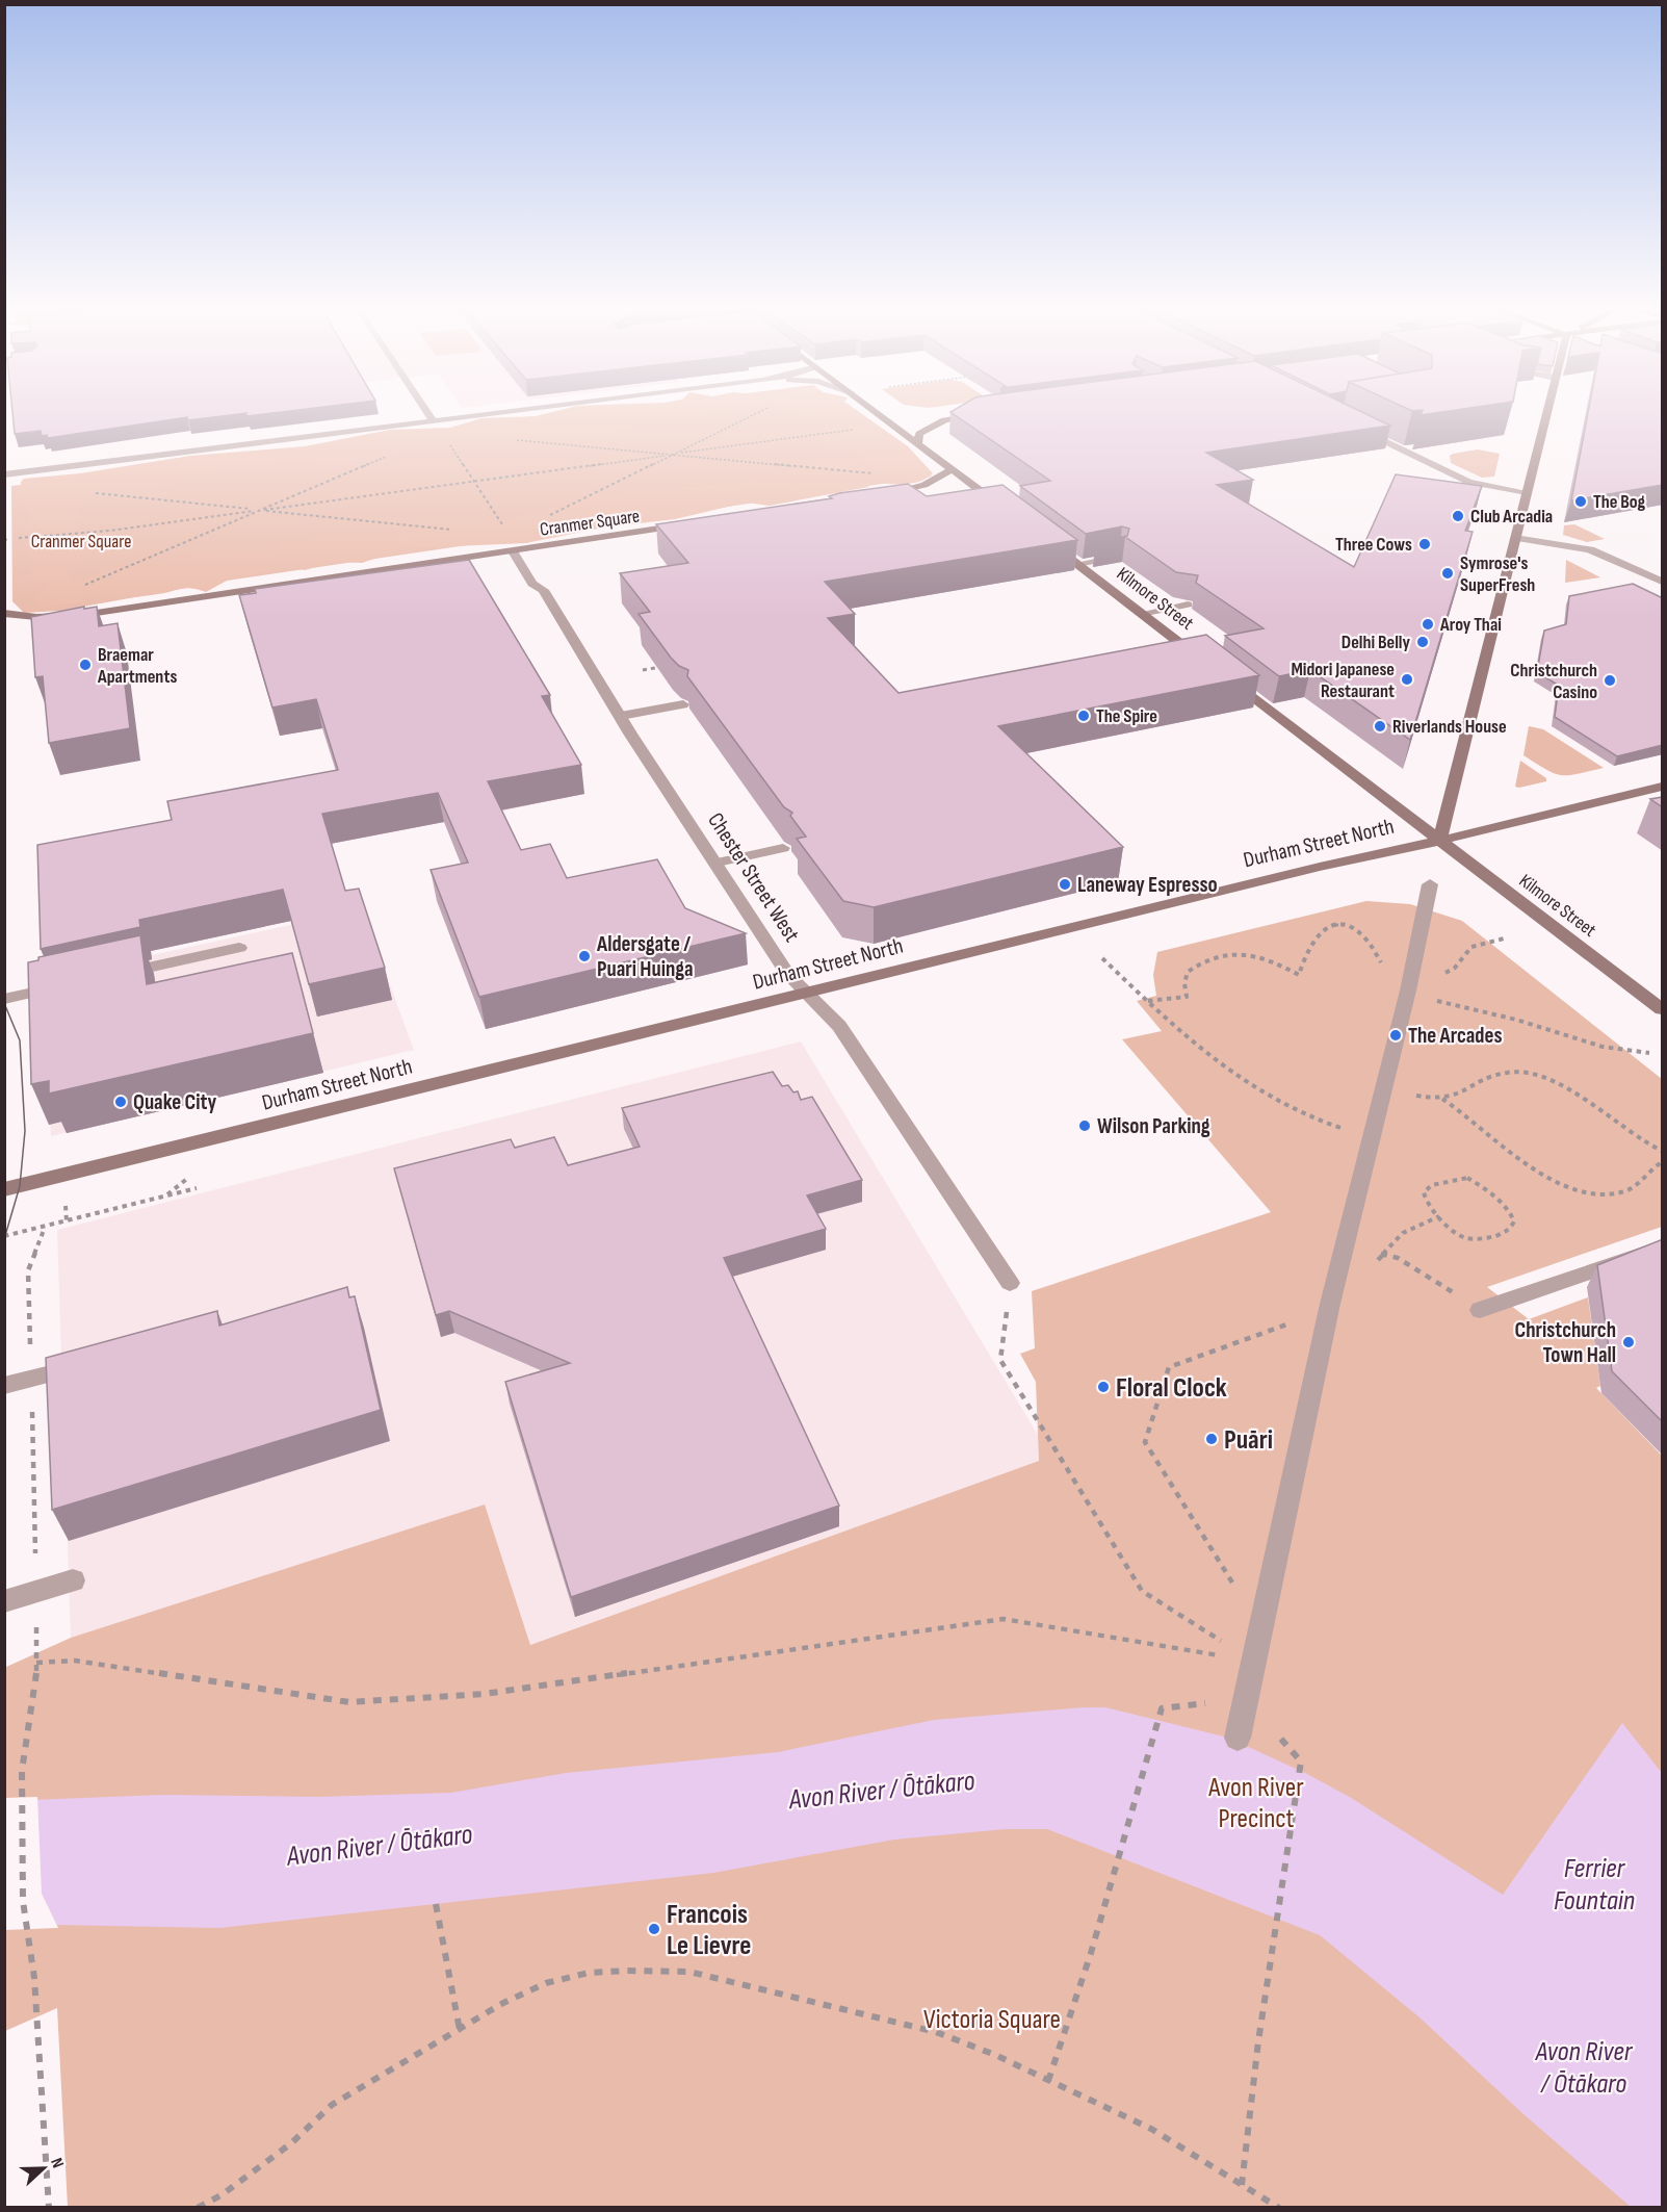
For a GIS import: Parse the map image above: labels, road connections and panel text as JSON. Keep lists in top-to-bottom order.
{
  "streets": {
    "main road": ["Cranmer Square", "Kilmore Street", "Durham Street North"],
    "street": ["Chester Street West"]
  },
  "crossings": [
    ["Cranmer Square", "Chester Street West"],
    ["Kilmore Street", "Durham Street North"],
    ["Durham Street North", "Chester Street West"]
  ],
  "water": ["Avon River / Ōtākaro", "Ferrier Fountain"],
  "parks": ["Cranmer Square", "Avon River Precinct", "Victoria Square"],
  "places": [
    "The Bog",
    "Club Arcadia",
    "Three Cows",
    "Symrose's SuperFresh",
    "Aroy Thai",
    "Delhi Belly",
    "Braemar Apartments",
    "Midori Japanese Restaurant",
    "Christchurch Casino",
    "The Spire",
    "Riverlands House",
    "Laneway Espresso",
    "Aldersgate / Puari Huinga",
    "The Arcades",
    "Quake City",
    "Wilson Parking",
    "Christchurch Town Hall",
    "Floral Clock",
    "Puāri",
    "Francois Le Lievre"
  ],
  "north": "right"
}
